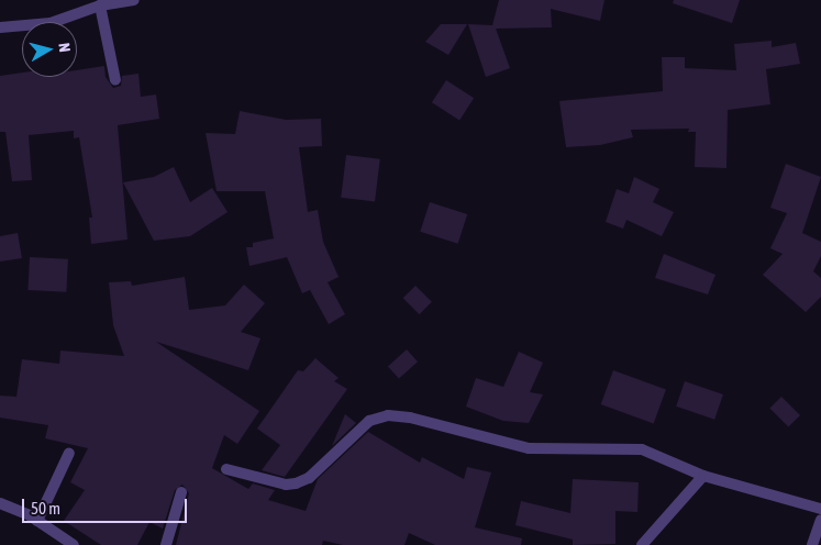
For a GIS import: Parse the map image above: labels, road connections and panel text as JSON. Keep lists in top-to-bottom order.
{
  "scale_bar": "50 m",
  "north": "right"
}
